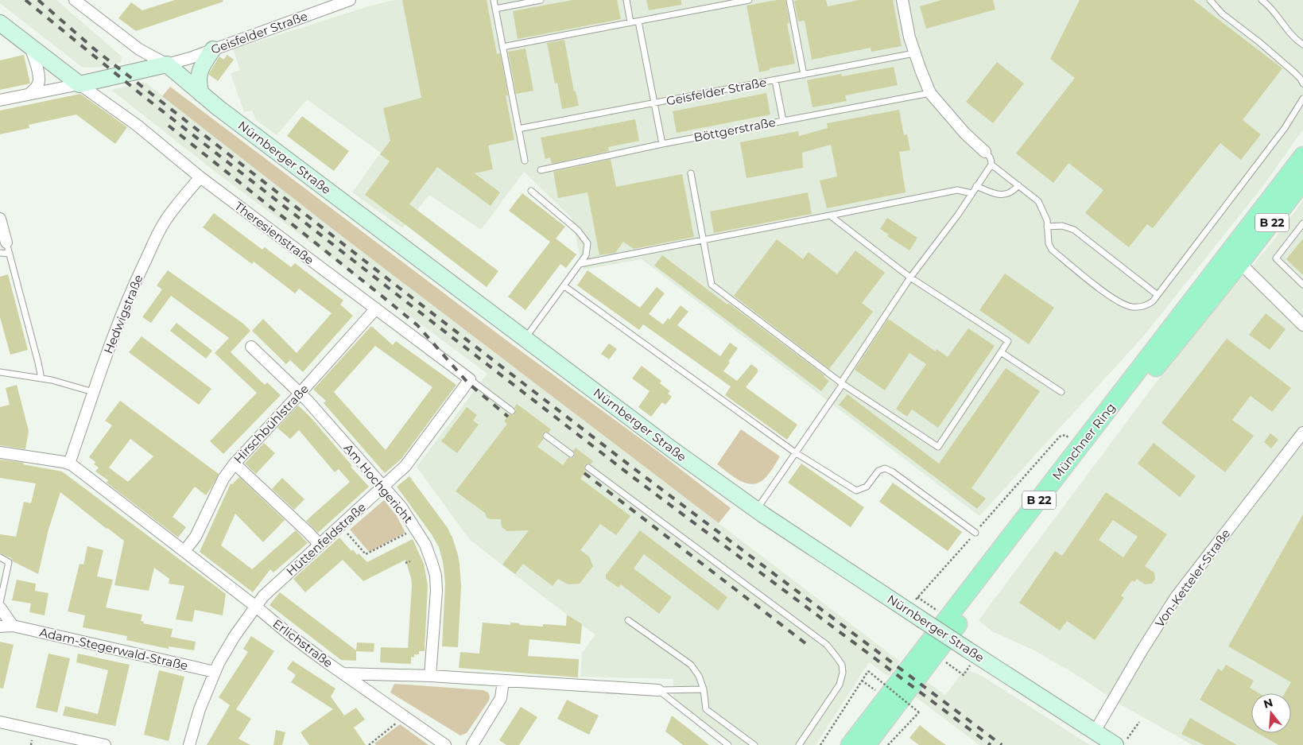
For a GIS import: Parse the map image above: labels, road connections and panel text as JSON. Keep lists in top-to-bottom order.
{
  "streets": {
    "main road": ["B 22", "Münchner Ring"],
    "street": [
      "Geisfelder Straße",
      "Nürnberger Straße",
      "Theresienstraße",
      "Hedwigstraße",
      "Hirschbühlstraße",
      "Am Hochgericht",
      "Hüttenfeldstraße",
      "Von-Ketteler-Straße",
      "Erlichstraße",
      "Adam-Stegerwald-Straße"
    ],
    "lane": ["Böttgerstraße"]
  },
  "crossings": [
    ["Geisfelder Straße", "Nürnberger Straße"],
    ["Nürnberger Straße", "Von-Ketteler-Straße"],
    ["Theresienstraße", "Hedwigstraße"],
    ["Theresienstraße", "Hirschbühlstraße"],
    ["Theresienstraße", "Hüttenfeldstraße"],
    ["Hedwigstraße", "Erlichstraße"],
    ["Hirschbühlstraße", "Am Hochgericht"],
    ["Hirschbühlstraße", "Erlichstraße"],
    ["Am Hochgericht", "Hüttenfeldstraße"],
    ["Am Hochgericht", "Erlichstraße"],
    ["Hüttenfeldstraße", "Erlichstraße"],
    ["Hüttenfeldstraße", "Adam-Stegerwald-Straße"]
  ],
  "north": "top"
}
